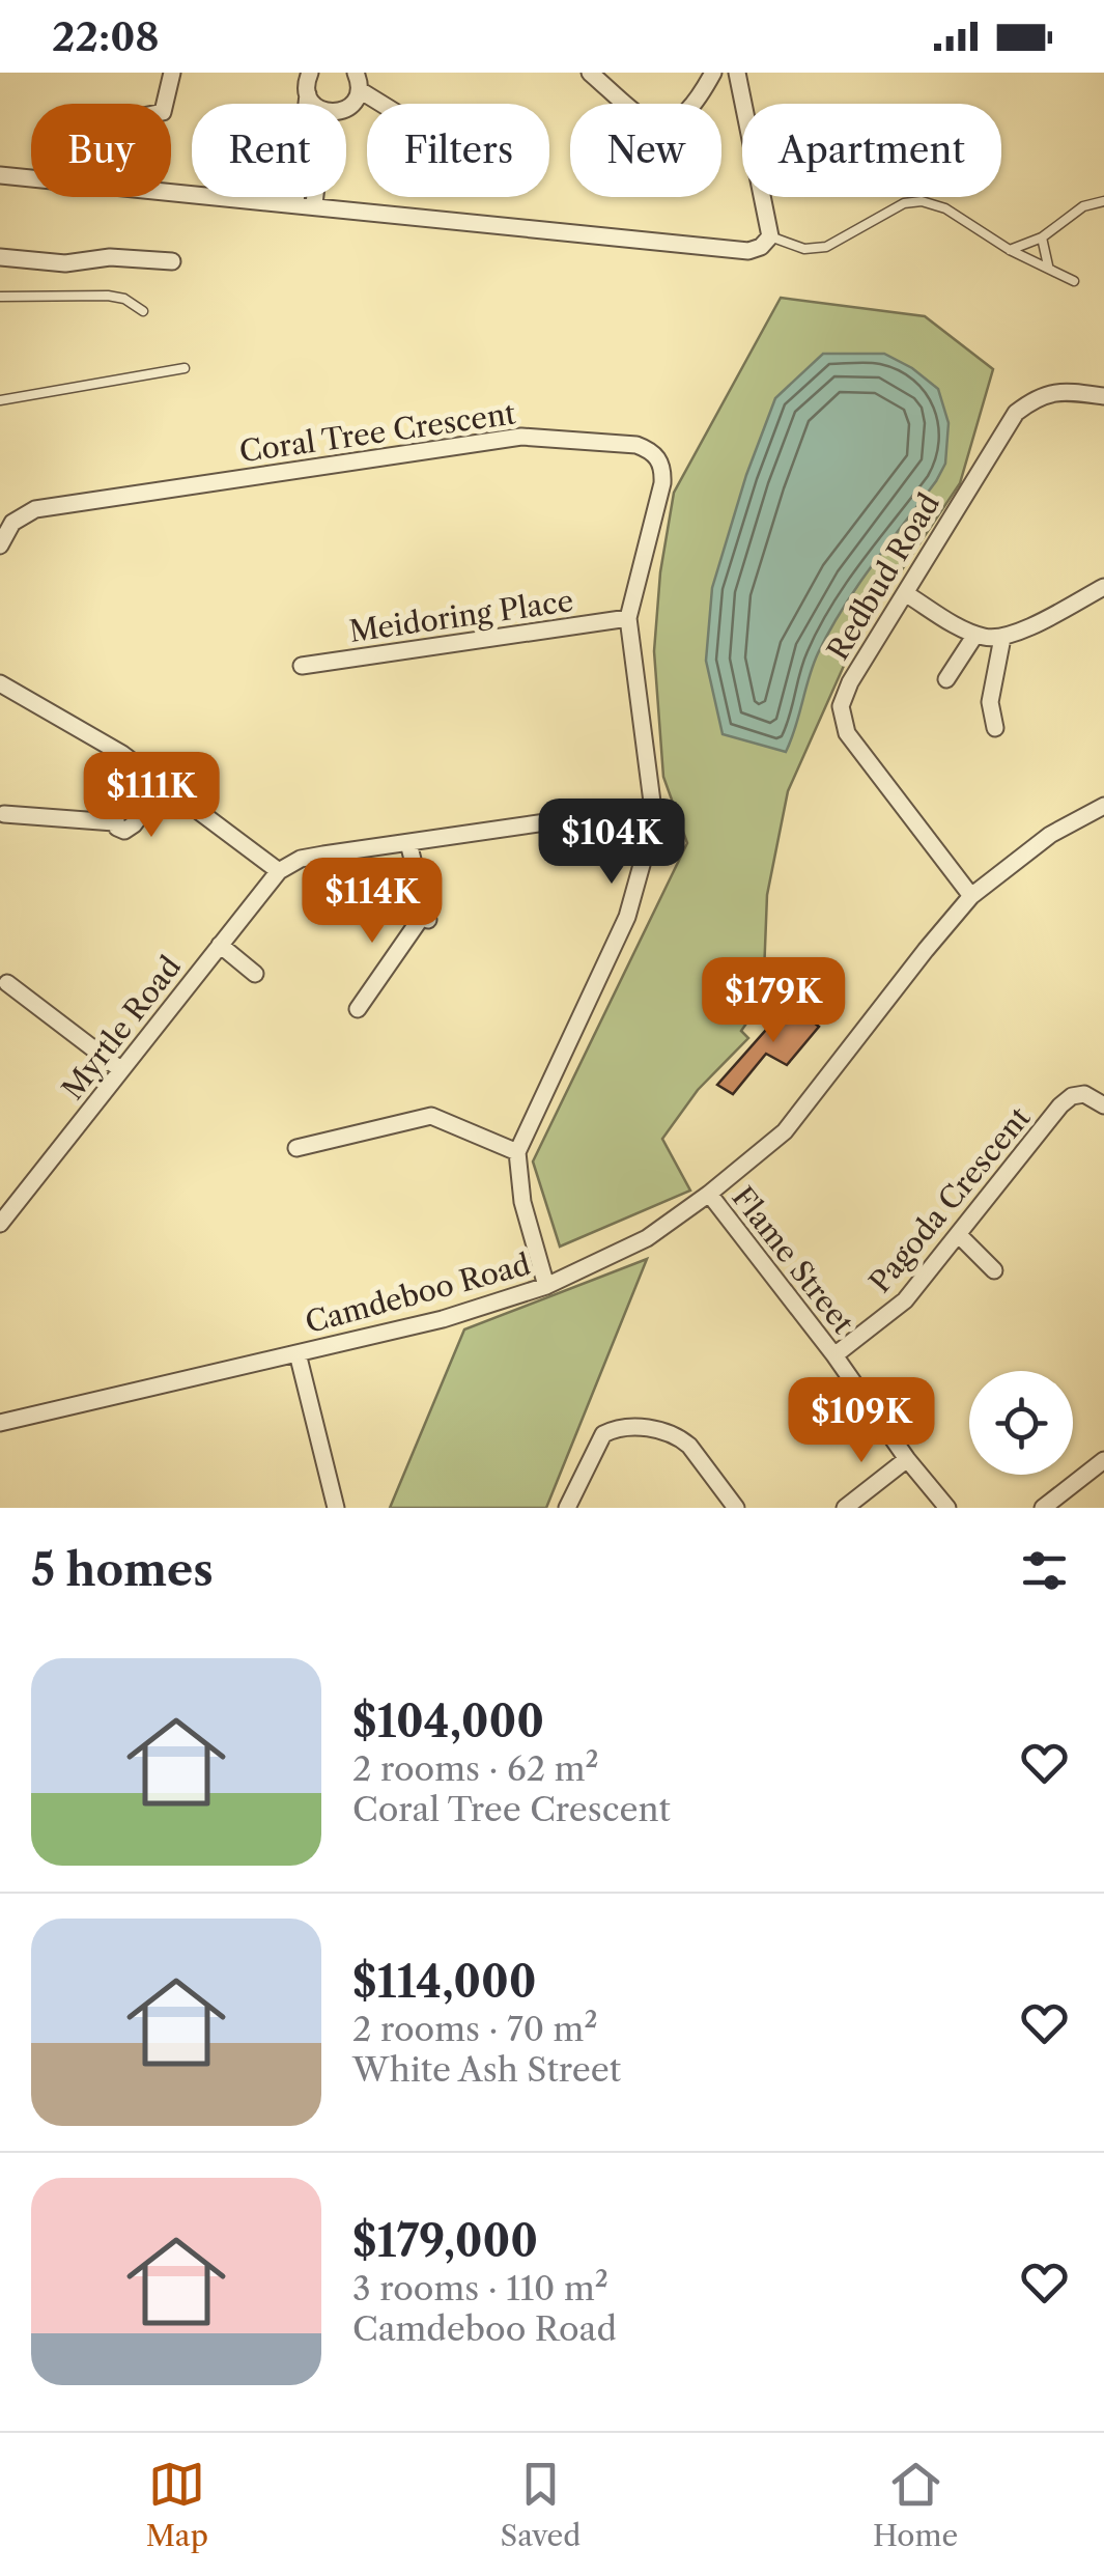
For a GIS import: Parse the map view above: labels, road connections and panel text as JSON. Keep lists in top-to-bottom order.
{
  "streets": {
    "street": [
      "Coral Tree Crescent",
      "Redbud Road",
      "Meidoring Place",
      "Myrtle Road",
      "Pagoda Crescent",
      "Flame Street",
      "Camdeboo Road"
    ]
  },
  "crossings": [
    ["Coral Tree Crescent", "Meidoring Place"],
    ["Coral Tree Crescent", "Camdeboo Road"],
    ["Redbud Road", "Camdeboo Road"],
    ["Pagoda Crescent", "Flame Street"],
    ["Flame Street", "Camdeboo Road"]
  ],
  "page": {
    "status": "22:08",
    "chip": [
      "Buy",
      "Rent",
      "Filters",
      "New",
      "Apartment"
    ],
    "price": [
      "$111K",
      "$104K",
      "$114K",
      "$179K",
      "$109K"
    ],
    "heading": "5 homes",
    "list": [
      {
        "name": "$104,000",
        "note": "2 rooms · 62 m² · Coral Tree Crescent"
      },
      {
        "name": "$114,000",
        "note": "2 rooms · 70 m² · White Ash Street"
      },
      {
        "name": "$179,000",
        "note": "3 rooms · 110 m² · Camdeboo Road"
      }
    ],
    "tabs": ["Map", "Saved", "Home"]
  }
}
